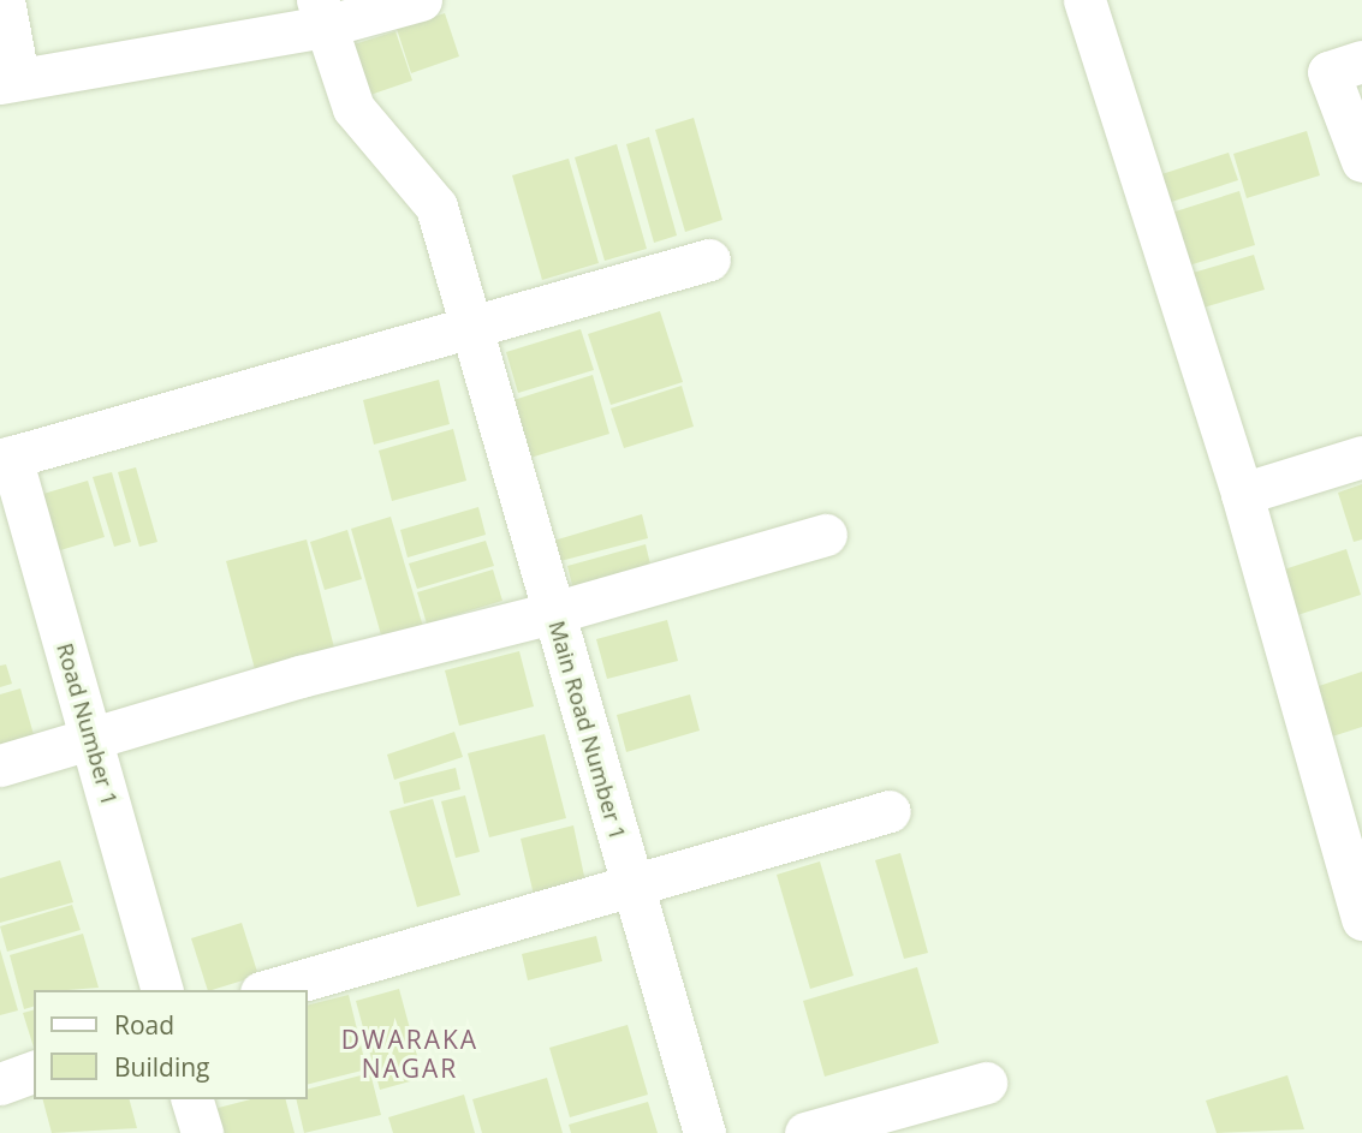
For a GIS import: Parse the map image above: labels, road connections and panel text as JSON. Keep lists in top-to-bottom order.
{
  "streets": {
    "street": ["Road Number 1", "Main Road Number 1"]
  },
  "districts": ["DWARAKA NAGAR"],
  "legend": ["Road", "Building"]
}
